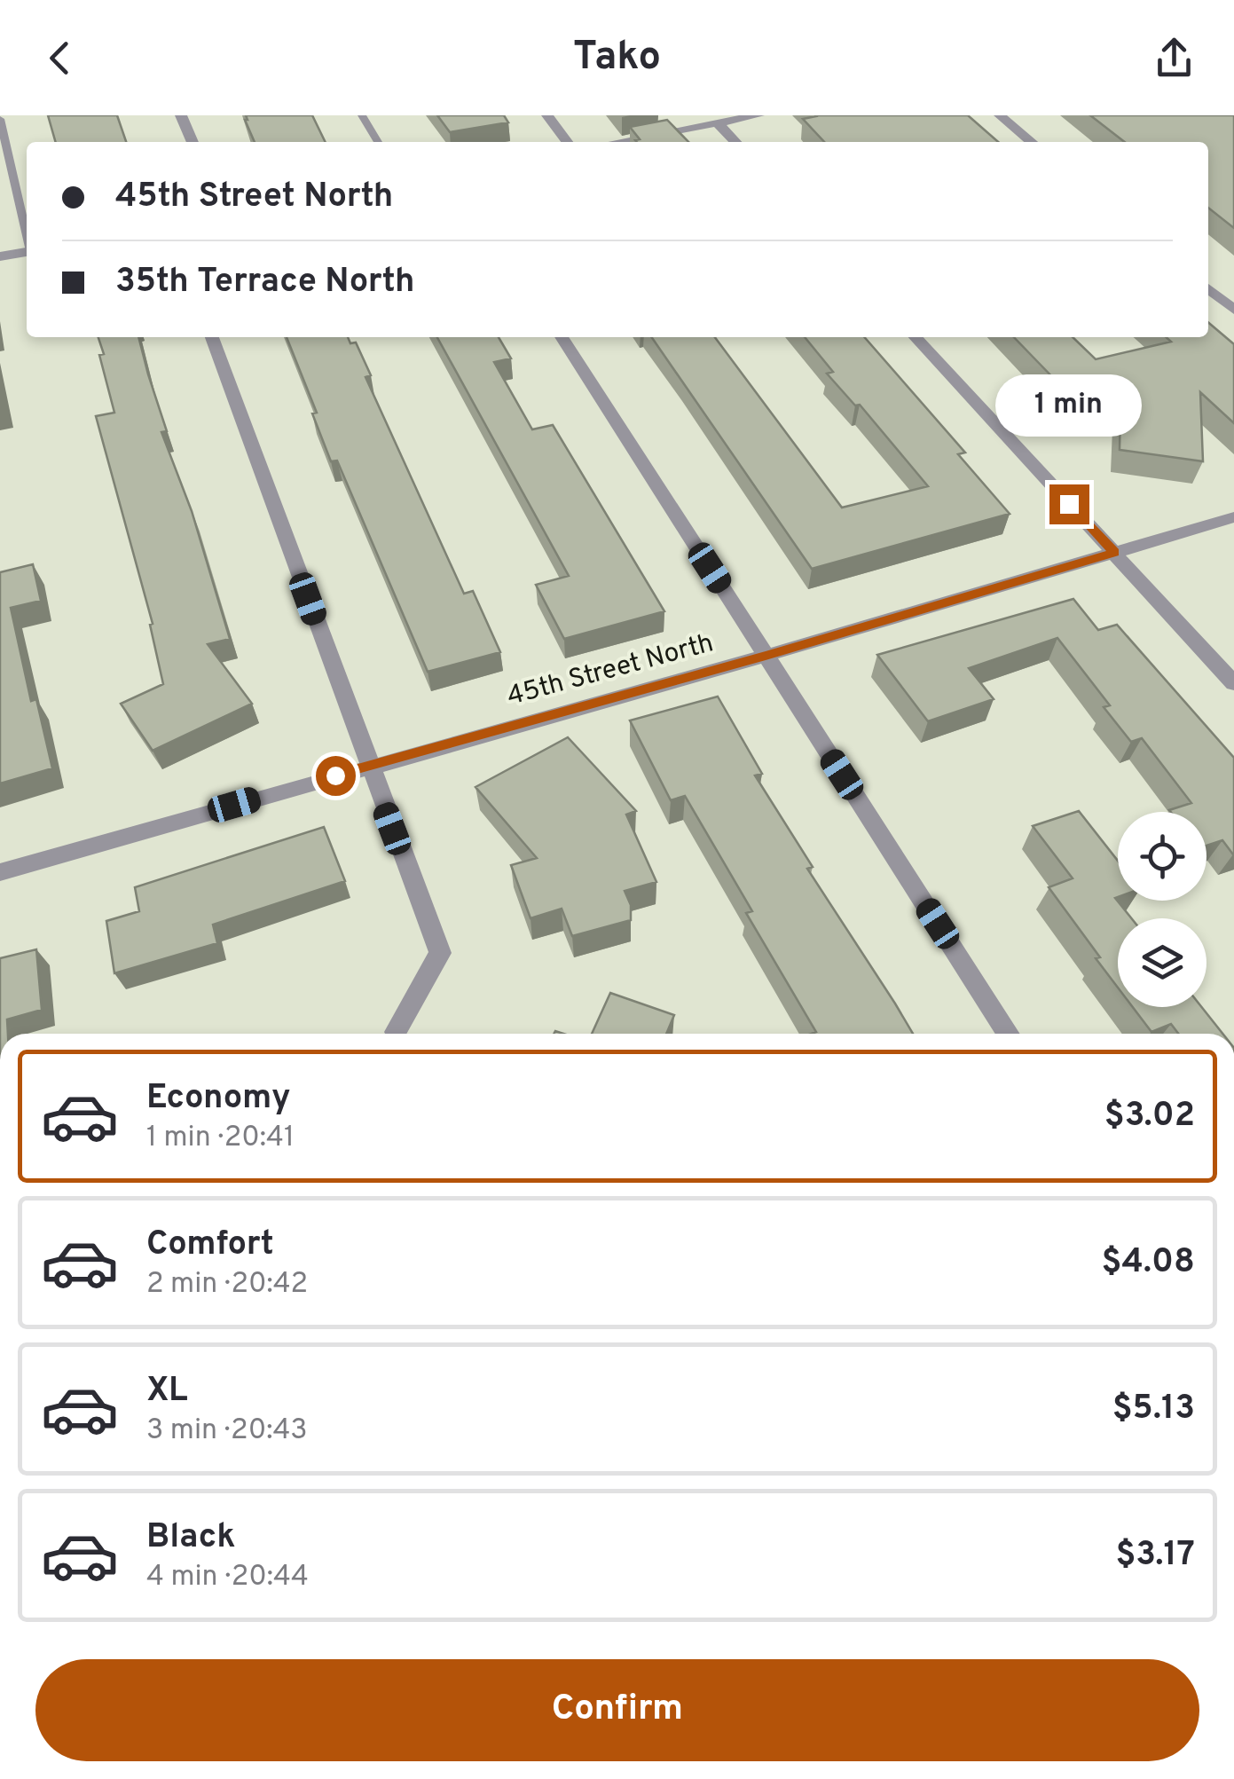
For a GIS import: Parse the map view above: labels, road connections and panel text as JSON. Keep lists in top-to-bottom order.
{
  "streets": {
    "street": ["45th Street North"]
  },
  "page": {
    "header": "Tako",
    "banner": ["45th Street North", "35th Terrace North"],
    "bubble": "1 min",
    "list": [
      {
        "name": "Economy",
        "note": "1 min · 20:41",
        "value": "$3.02"
      },
      {
        "name": "Comfort",
        "note": "2 min · 20:42",
        "value": "$4.08"
      },
      {
        "name": "XL",
        "note": "3 min · 20:43",
        "value": "$5.13"
      },
      {
        "name": "Black",
        "note": "4 min · 20:44",
        "value": "$3.17"
      }
    ],
    "buttons": "Confirm"
  }
}
